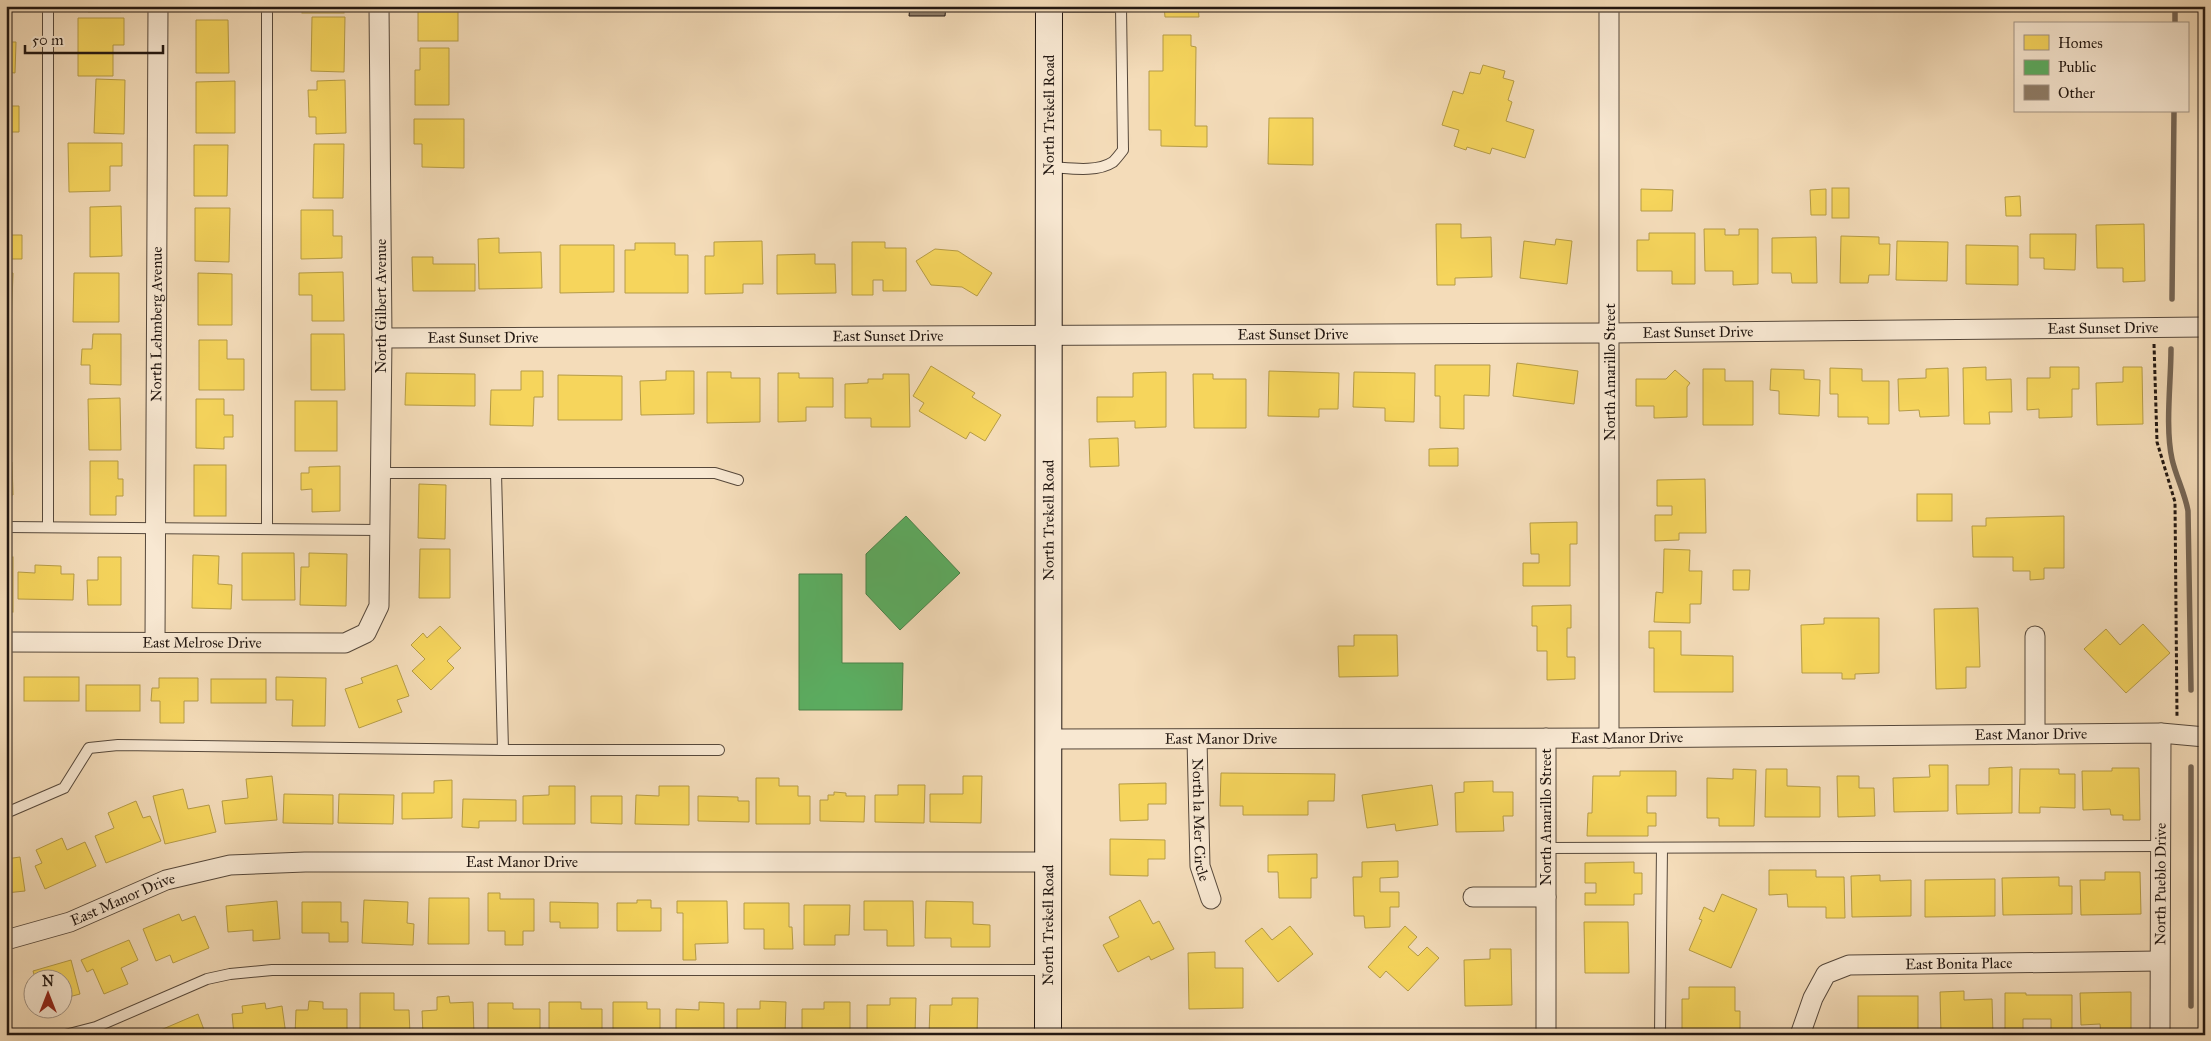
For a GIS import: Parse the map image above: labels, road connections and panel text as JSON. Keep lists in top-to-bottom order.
{
  "streets": {
    "main road": ["North Trekell Road"],
    "street": [
      "North Gilbert Avenue",
      "North Lehmberg Avenue",
      "East Sunset Drive",
      "North Amarillo Street",
      "East Melrose Drive",
      "East Manor Drive",
      "North la Mer Circle",
      "North Pueblo Drive",
      "East Bonita Place"
    ]
  },
  "crossings": [
    ["North Trekell Road", "East Sunset Drive"],
    ["North Trekell Road", "East Manor Drive"],
    ["North Gilbert Avenue", "East Sunset Drive"],
    ["North Gilbert Avenue", "East Melrose Drive"],
    ["North Lehmberg Avenue", "East Melrose Drive"],
    ["East Sunset Drive", "North Amarillo Street"],
    ["North Amarillo Street", "East Manor Drive"],
    ["East Manor Drive", "North la Mer Circle"],
    ["East Manor Drive", "North Pueblo Drive"],
    ["North Pueblo Drive", "East Bonita Place"]
  ],
  "legend": ["Homes", "Public", "Other"],
  "scale_bar": "50 m",
  "north": "top"
}
